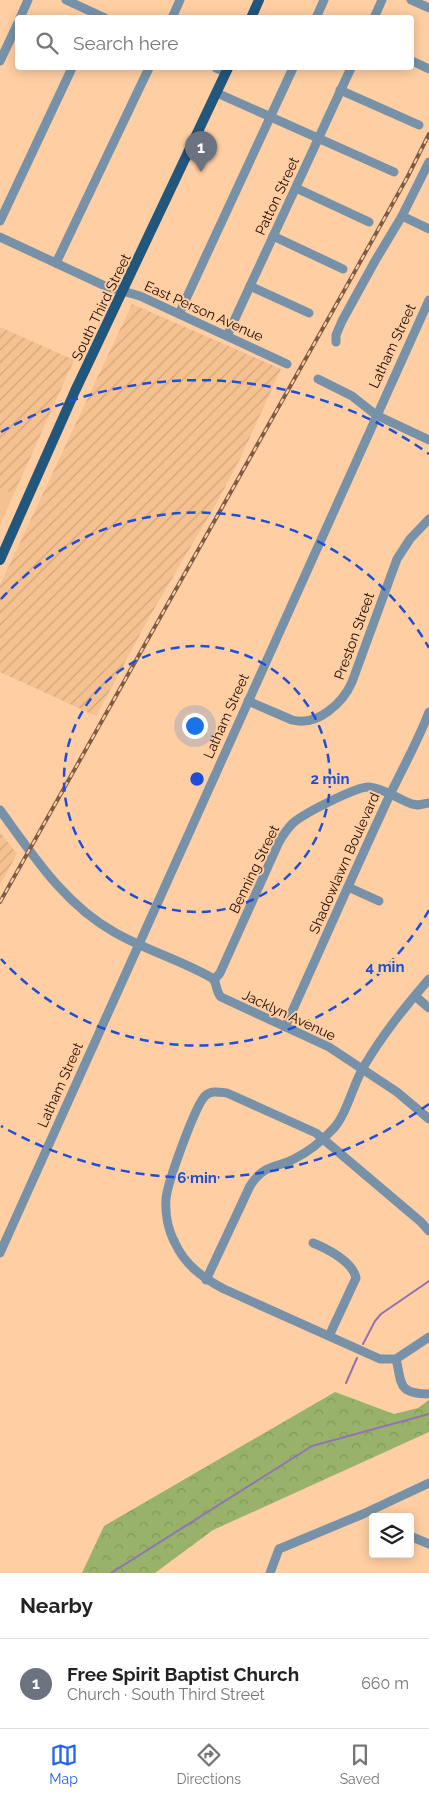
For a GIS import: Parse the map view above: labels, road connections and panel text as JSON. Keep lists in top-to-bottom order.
{
  "streets": {
    "main road": ["South Third Street"],
    "street": [
      "Patton Street",
      "East Person Avenue",
      "Latham Street",
      "Preston Street",
      "Shadowlawn Boulevard",
      "Benning Street",
      "Jacklyn Avenue"
    ]
  },
  "crossings": [
    ["Patton Street", "East Person Avenue"],
    ["South Third Street", "East Person Avenue"],
    ["Latham Street", "Preston Street"],
    ["Latham Street", "Jacklyn Avenue"],
    ["Shadowlawn Boulevard", "Benning Street"],
    ["Shadowlawn Boulevard", "Jacklyn Avenue"],
    ["Benning Street", "Jacklyn Avenue"]
  ],
  "page": {
    "search": "Search here",
    "pins": "1",
    "heading": "Nearby",
    "list": [
      {
        "mark": "1",
        "name": "Free Spirit Baptist Church",
        "note": "Church · South Third Street",
        "value": "660 m"
      }
    ],
    "nav": ["Map", "Directions", "Saved"]
  },
  "rings": ["2 min", "4 min", "6 min"]
}
